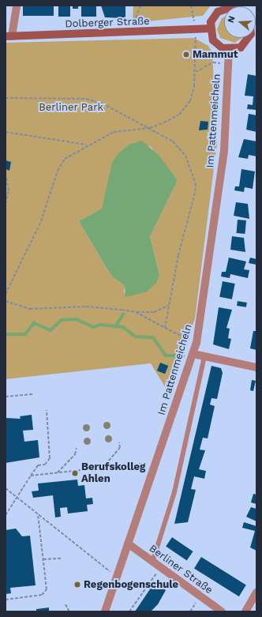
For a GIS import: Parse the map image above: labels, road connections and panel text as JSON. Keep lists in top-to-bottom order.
{
  "streets": {
    "main road": ["Dolberger Straße"],
    "street": ["Im Pattenmeicheln", "Berliner Straße"]
  },
  "crossings": [
    ["Im Pattenmeicheln", "Berliner Straße"]
  ],
  "parks": ["Berliner Park"],
  "places": ["Mammut", "Berufskolleg Ahlen", "Regenbogenschule"],
  "north": "left"
}
